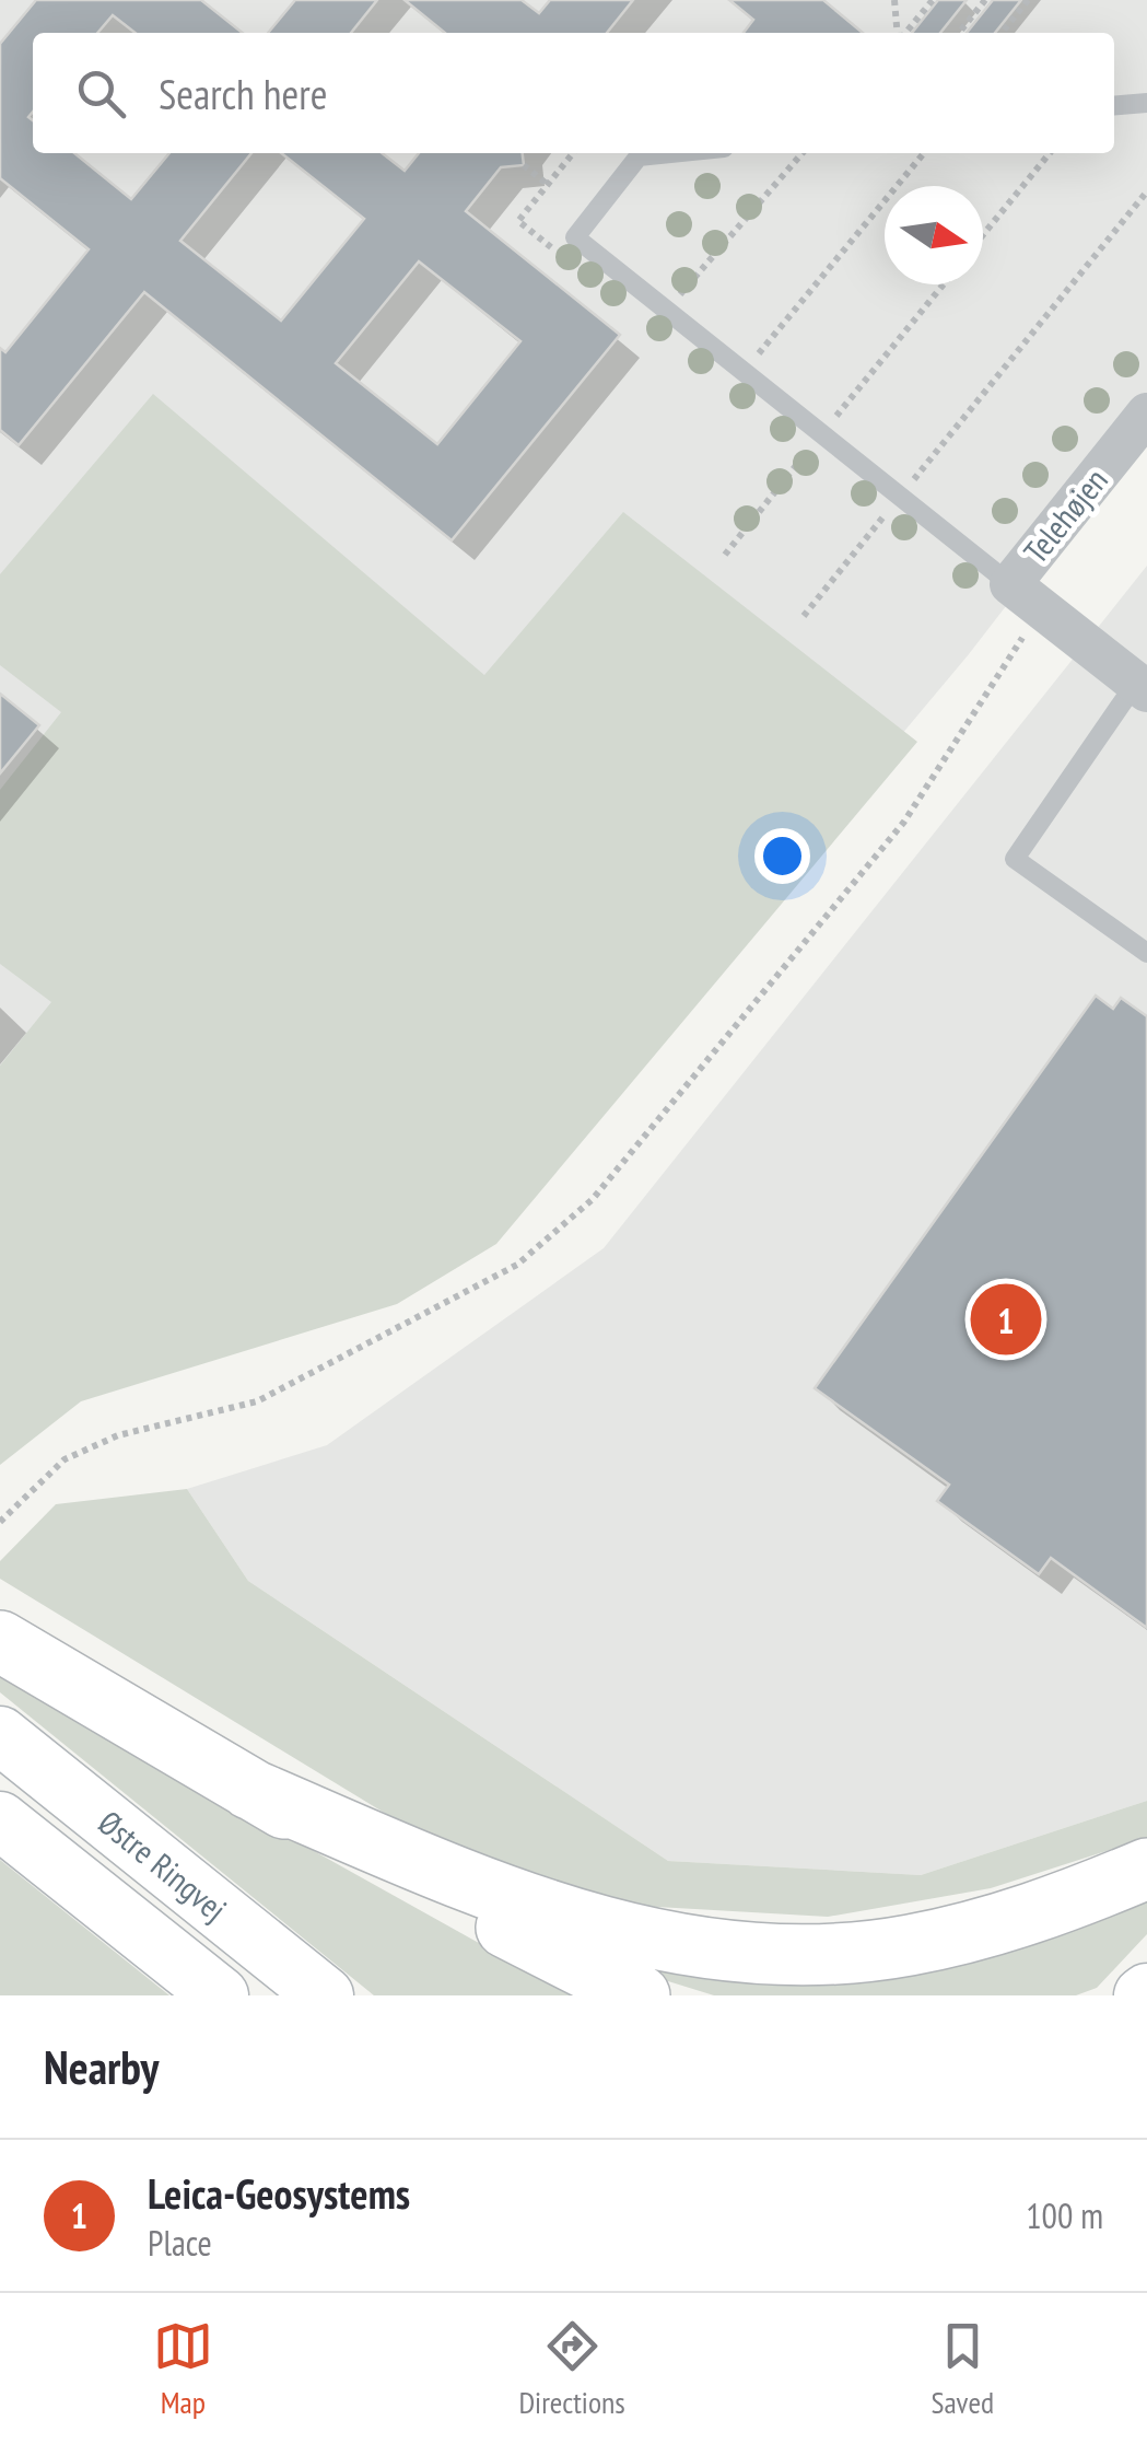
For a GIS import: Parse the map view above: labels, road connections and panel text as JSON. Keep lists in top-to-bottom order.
{
  "streets": {
    "main road": ["Østre Ringvej"],
    "street": ["Telehøjen"]
  },
  "north": "right",
  "page": {
    "search": "Search here",
    "pins": "1",
    "heading": "Nearby",
    "list": [
      {
        "mark": "1",
        "name": "Leica-Geosystems",
        "note": "Place",
        "value": "100 m"
      }
    ],
    "nav": ["Map", "Directions", "Saved"]
  }
}
